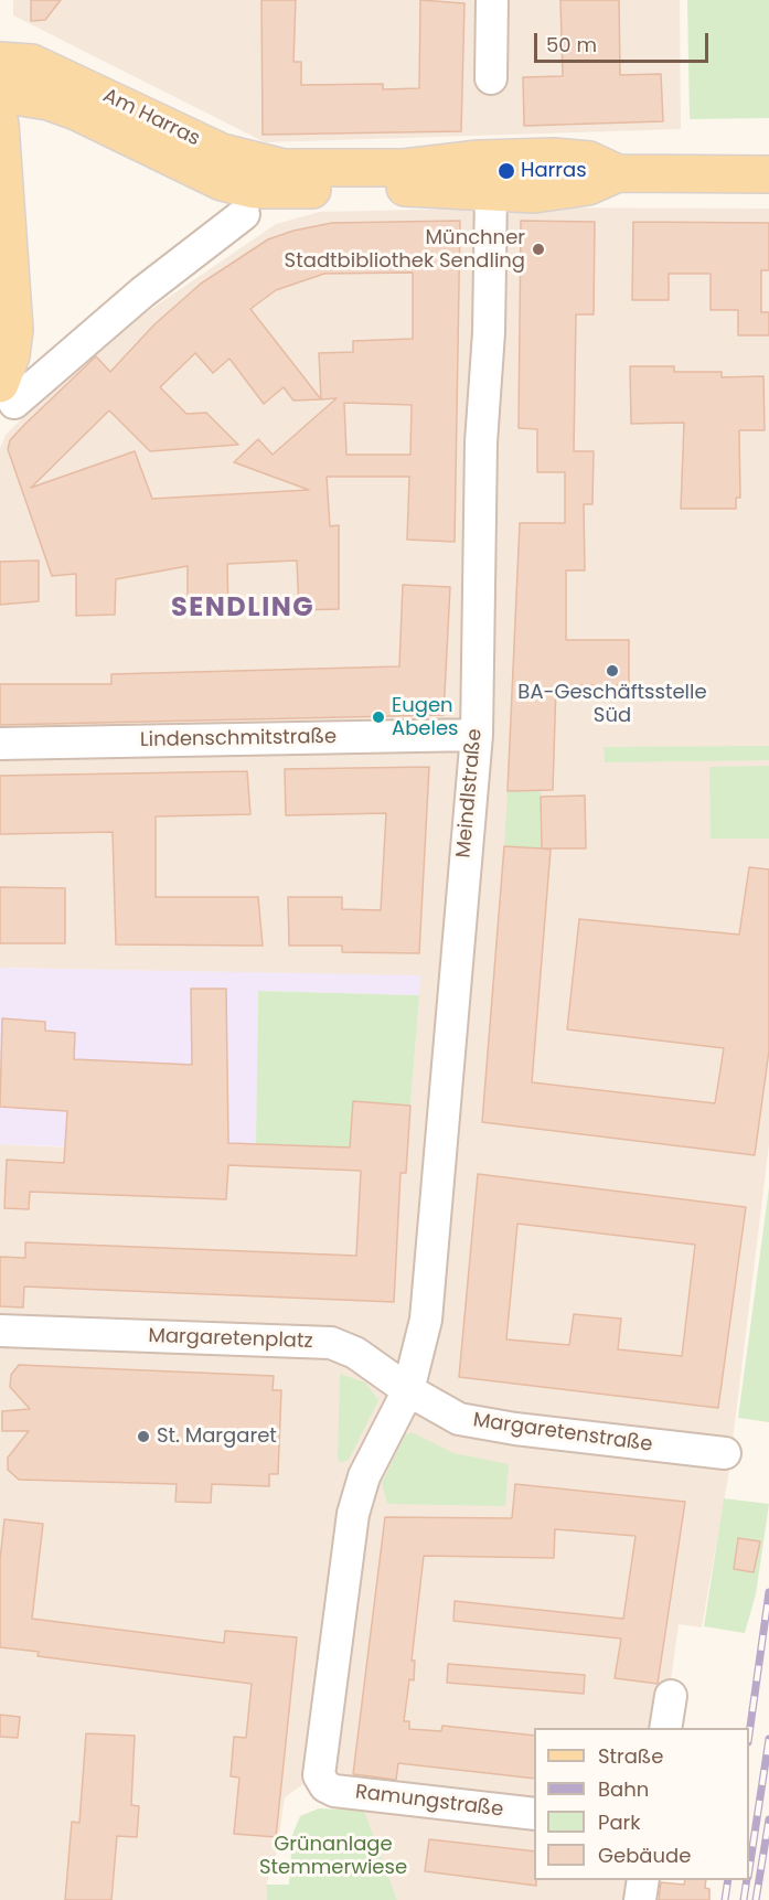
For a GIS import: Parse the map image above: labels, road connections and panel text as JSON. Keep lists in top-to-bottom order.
{
  "streets": {
    "main road": ["Am Harras"],
    "street": [
      "Lindenschmitstraße",
      "Meindlstraße",
      "Margaretenplatz",
      "Margaretenstraße",
      "Ramungstraße"
    ]
  },
  "crossings": [
    ["Lindenschmitstraße", "Meindlstraße"],
    ["Meindlstraße", "Margaretenplatz"],
    ["Meindlstraße", "Margaretenstraße"],
    ["Meindlstraße", "Ramungstraße"],
    ["Margaretenplatz", "Margaretenstraße"],
    ["Margaretenplatz", "Ramungstraße"],
    ["Margaretenstraße", "Ramungstraße"]
  ],
  "districts": ["SENDLING"],
  "parks": ["Grünanlage Stemmerwiese"],
  "places": [
    "Harras",
    "Münchner Stadtbibliothek Sendling",
    "BA-Geschäftsstelle Süd",
    "Eugen Abeles",
    "St. Margaret"
  ],
  "legend": [
    "Straße",
    "Bahn",
    "Park",
    "Gebäude"
  ],
  "scale_bar": "50 m"
}
